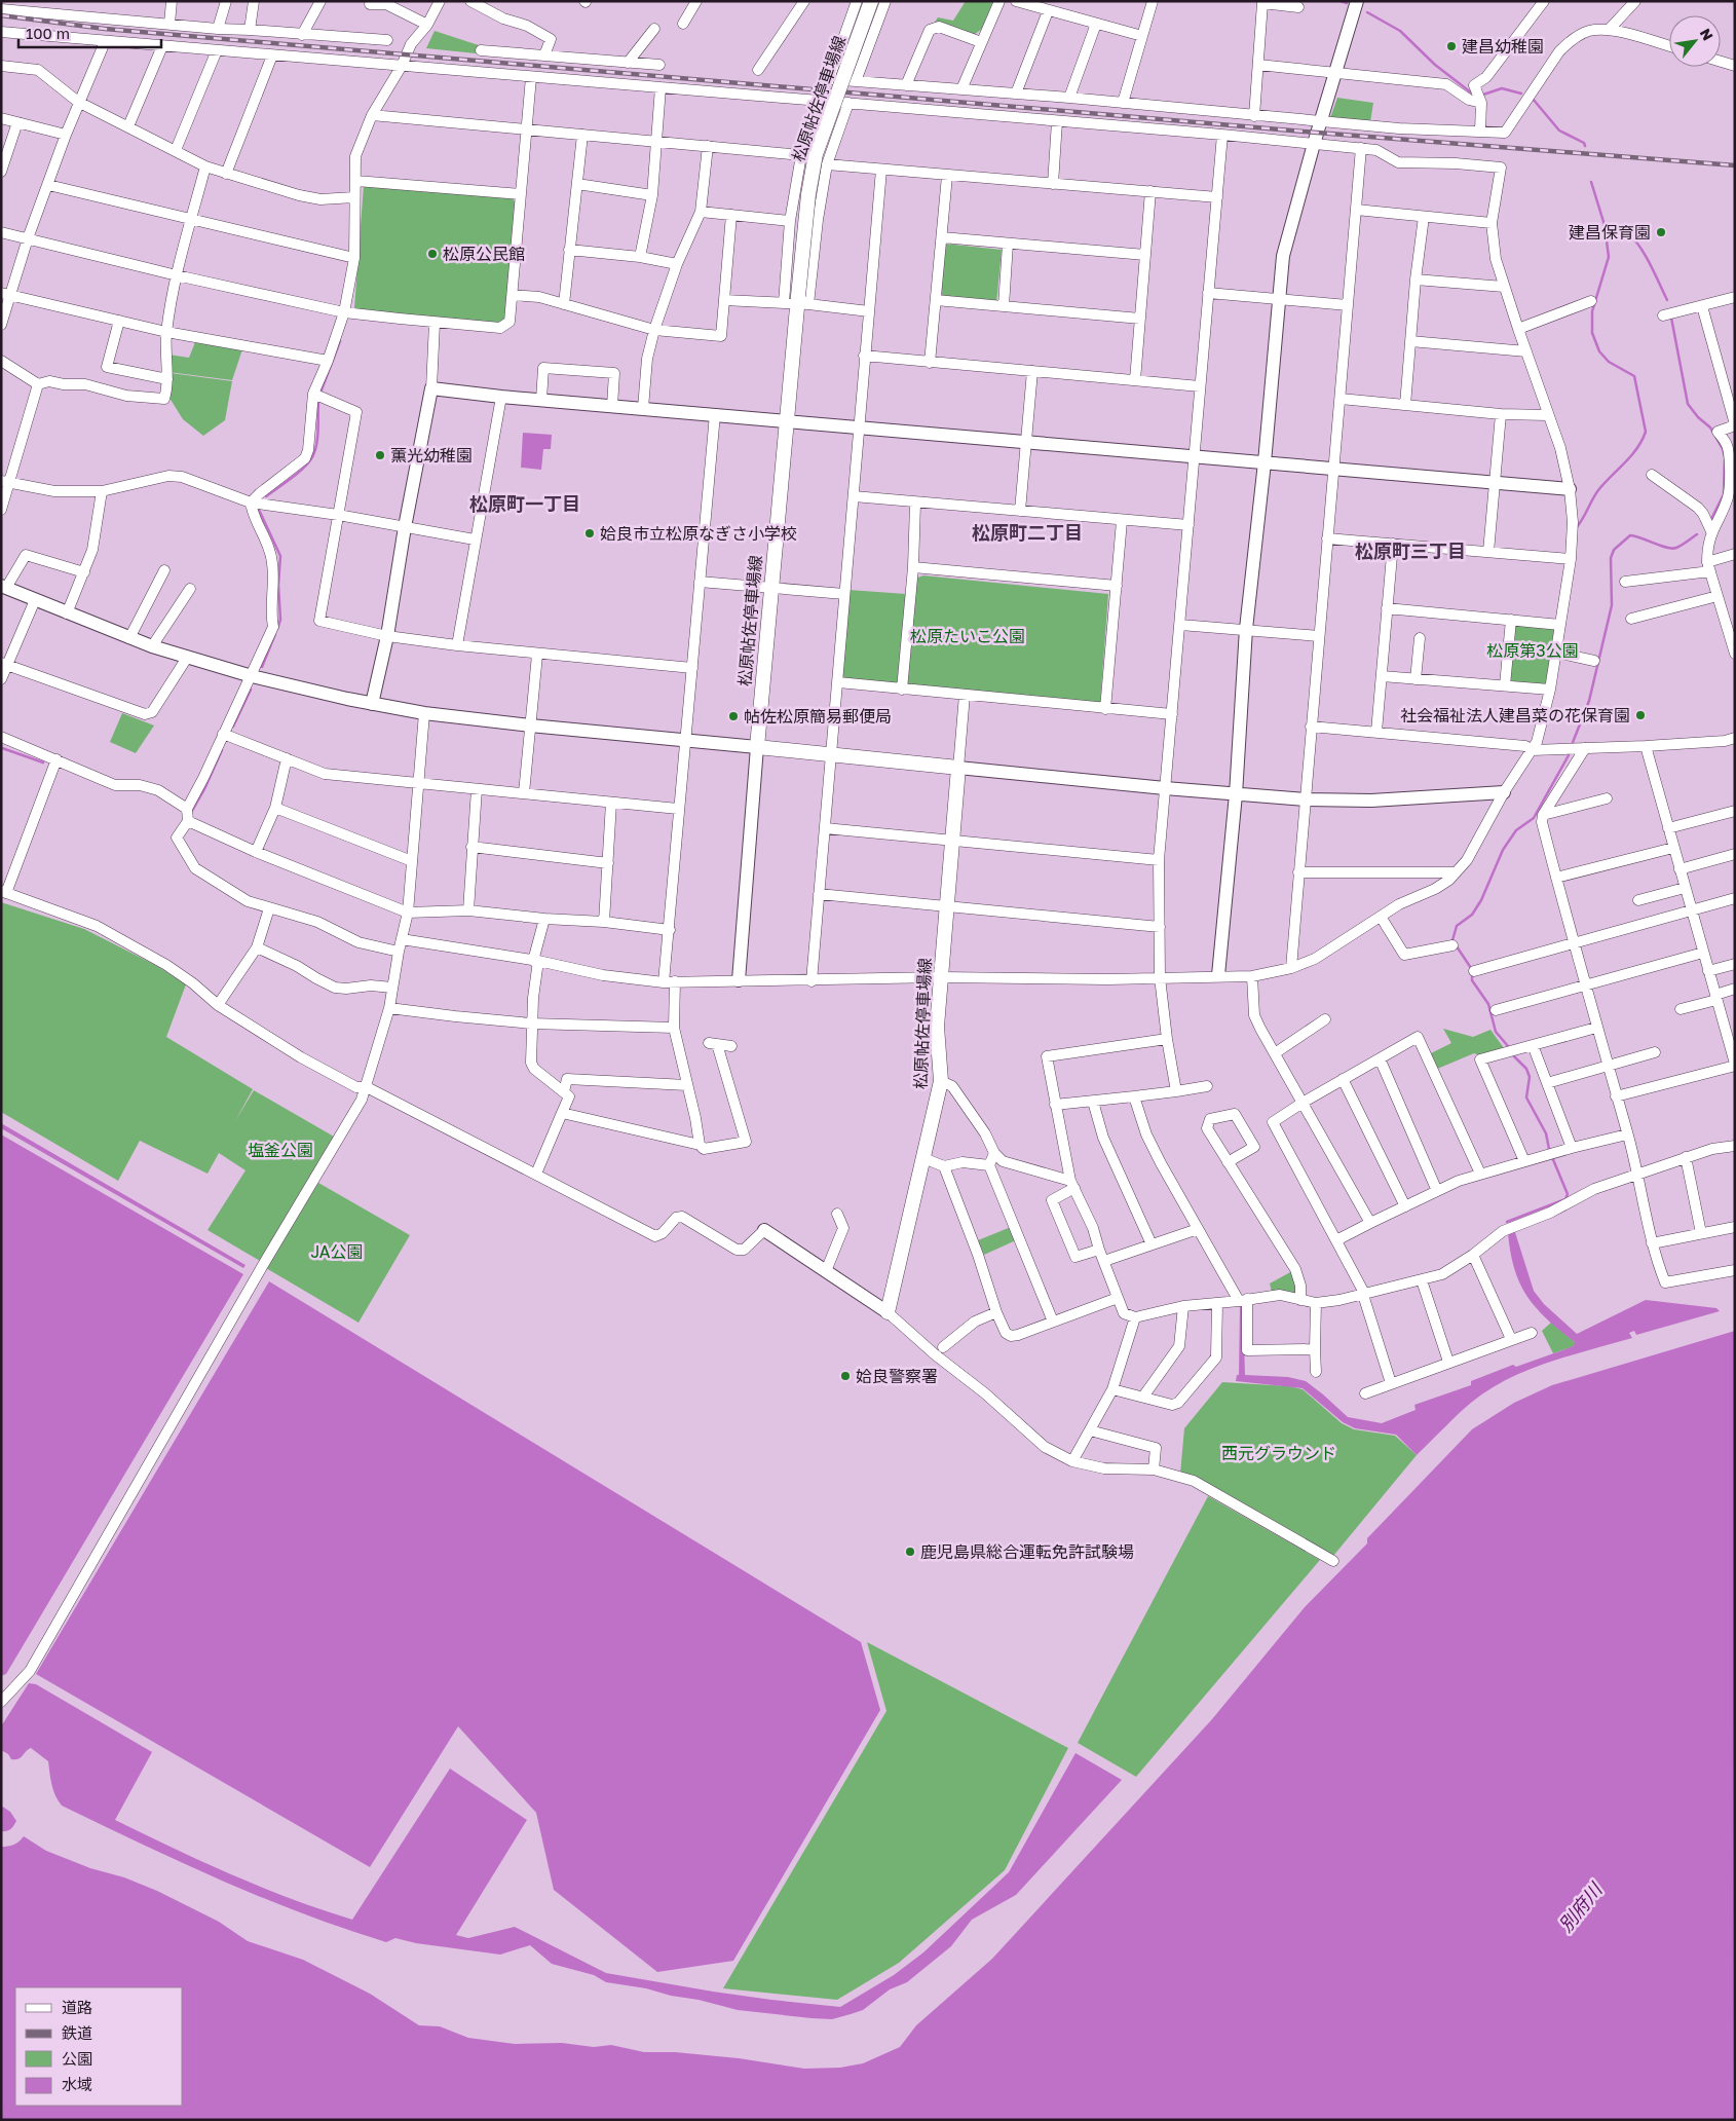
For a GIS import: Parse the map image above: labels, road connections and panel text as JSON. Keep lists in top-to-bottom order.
{
  "streets": {
    "main road": ["松原帖佐停車場線"]
  },
  "districts": ["松原町一丁目", "松原町二丁目", "松原町三丁目"],
  "water": ["別府川"],
  "parks": [
    "松原たいこ公園",
    "松原第3公園",
    "塩釜公園",
    "JA公園",
    "西元グラウンド"
  ],
  "places": [
    "建昌幼稚園",
    "建昌保育園",
    "松原公民館",
    "薫光幼稚園",
    "姶良市立松原なぎさ小学校",
    "社会福祉法人建昌菜の花保育園",
    "帖佐松原簡易郵便局",
    "姶良警察署",
    "鹿児島県総合運転免許試験場"
  ],
  "legend": [
    "道路",
    "鉄道",
    "公園",
    "水域"
  ],
  "scale_bar": "100 m",
  "north": "top right"
}
